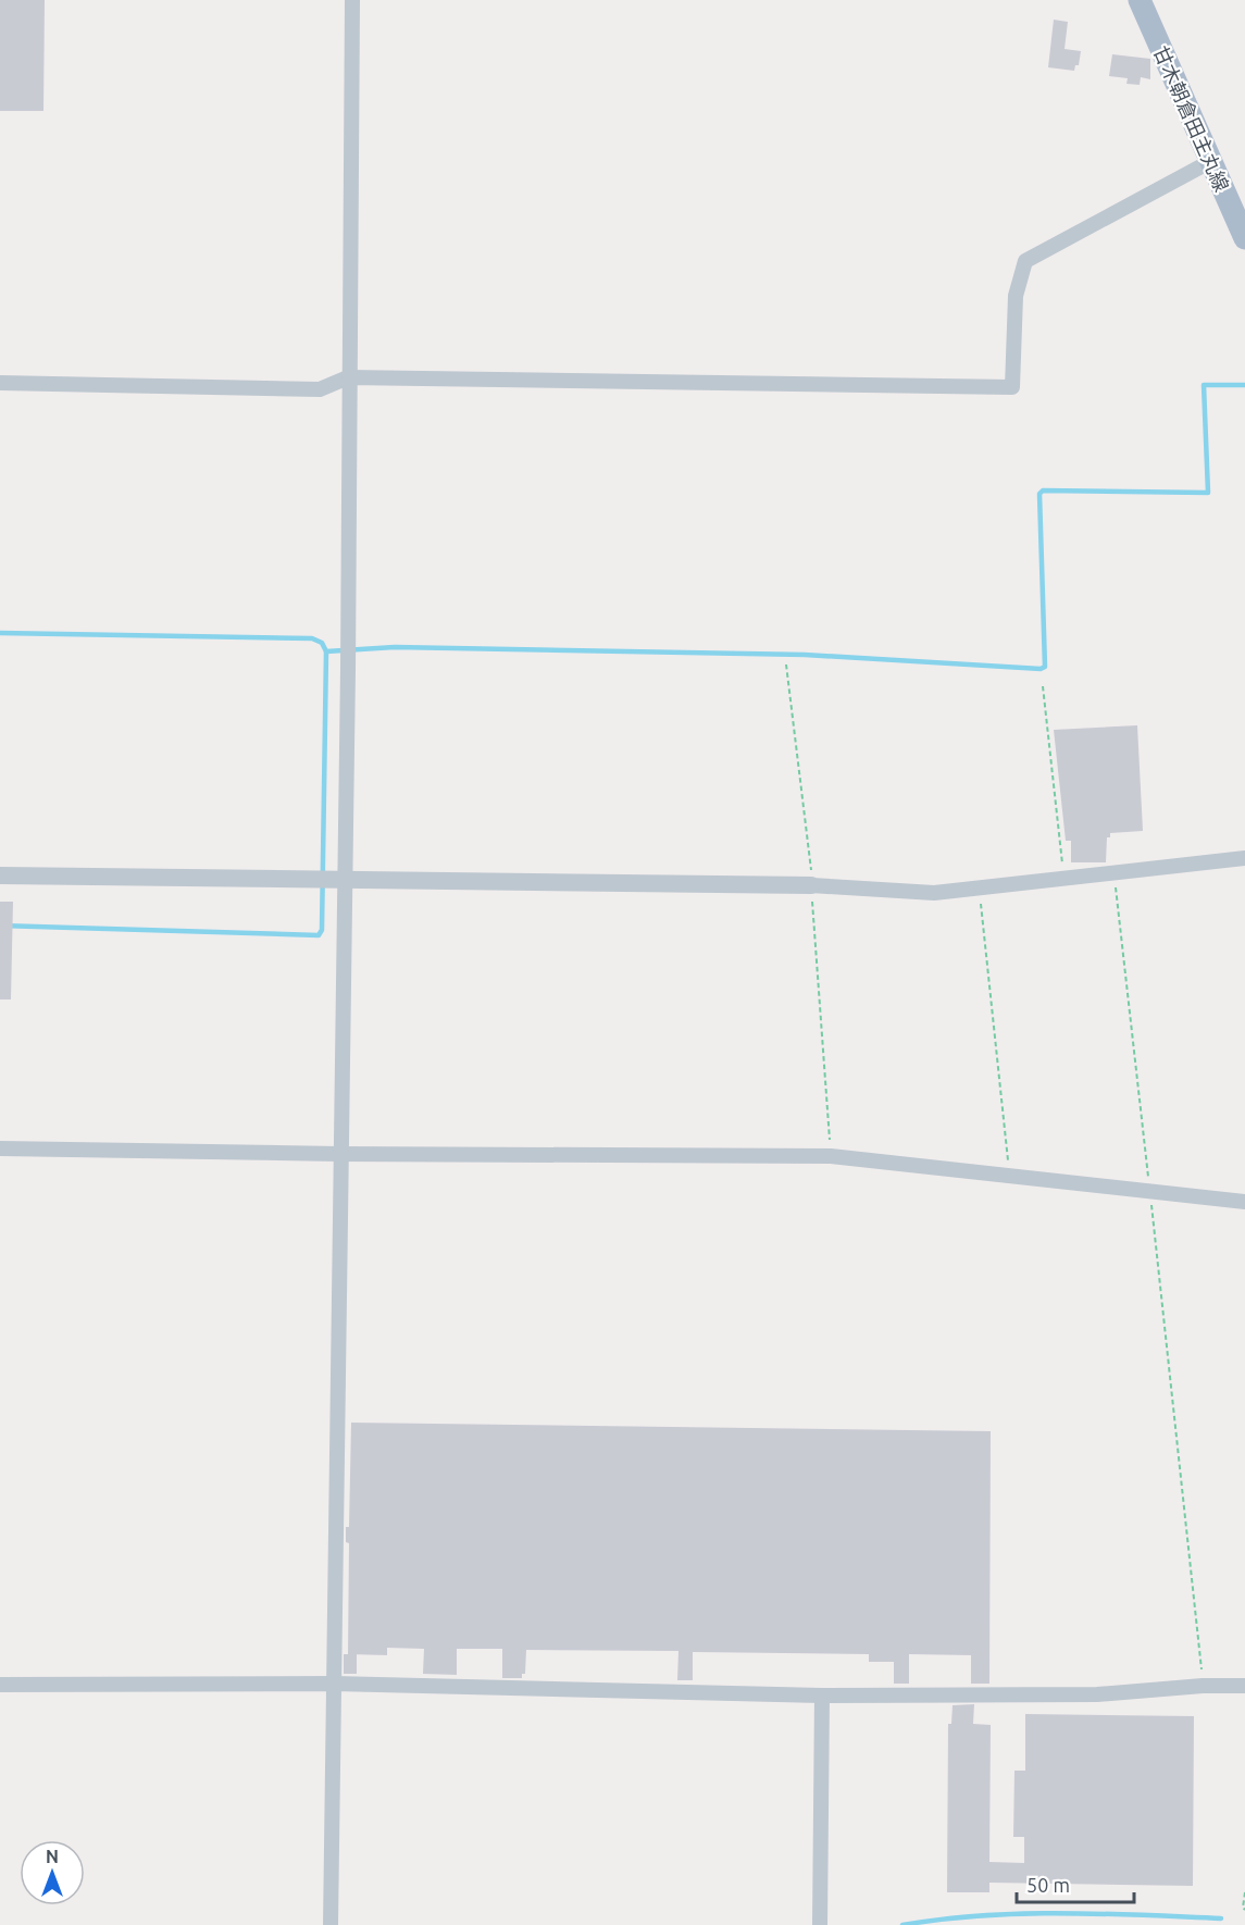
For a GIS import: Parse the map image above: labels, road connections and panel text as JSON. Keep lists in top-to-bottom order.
{
  "streets": {
    "main road": ["甘木朝倉田主丸線"]
  },
  "scale_bar": "50 m",
  "north": "top"
}
